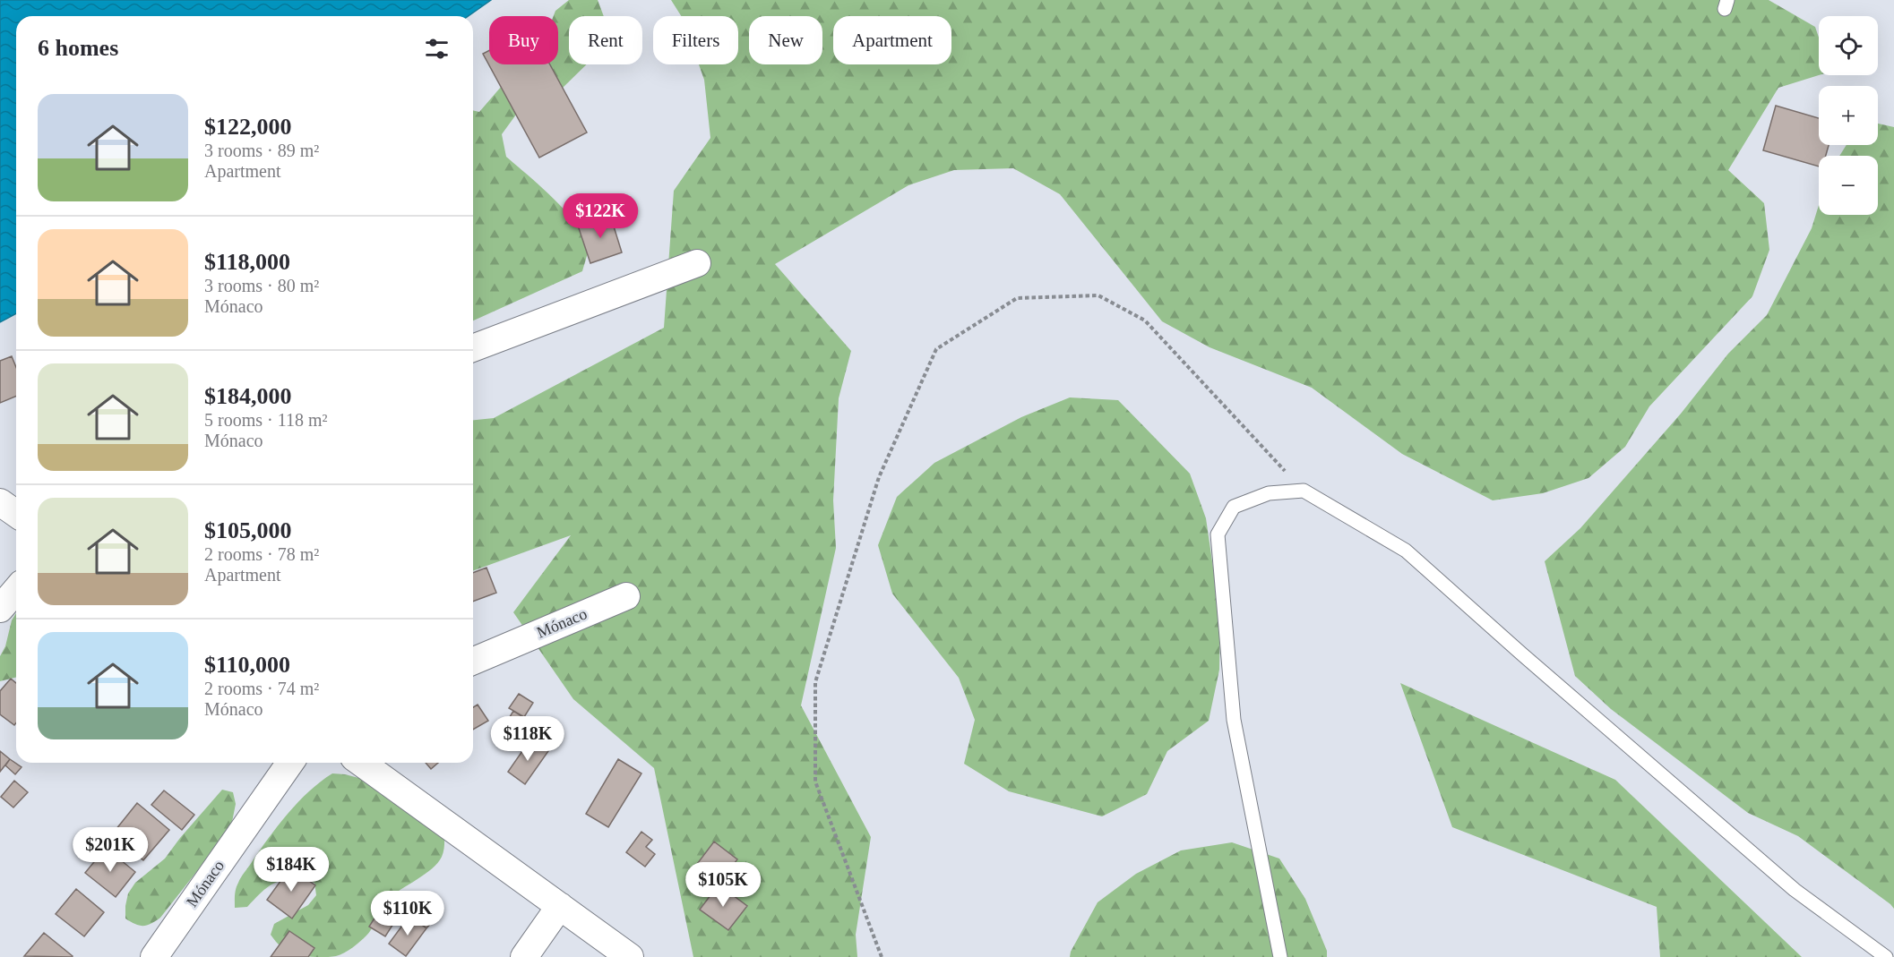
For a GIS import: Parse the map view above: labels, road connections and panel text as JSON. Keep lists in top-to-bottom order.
{
  "streets": {
    "street": ["Mónaco"]
  },
  "page": {
    "map_buttons": ["+", "−"],
    "chip": [
      "Buy",
      "Rent",
      "Filters",
      "New",
      "Apartment"
    ],
    "heading": "6 homes",
    "list": [
      {
        "name": "$122,000",
        "note": "3 rooms · 89 m² · Apartment"
      },
      {
        "name": "$118,000",
        "note": "3 rooms · 80 m² · Mónaco"
      },
      {
        "name": "$184,000",
        "note": "5 rooms · 118 m² · Mónaco"
      },
      {
        "name": "$105,000",
        "note": "2 rooms · 78 m² · Apartment"
      },
      {
        "name": "$110,000",
        "note": "2 rooms · 74 m² · Mónaco"
      }
    ],
    "price": [
      "$122K",
      "$118K",
      "$201K",
      "$184K",
      "$105K",
      "$110K"
    ]
  }
}
